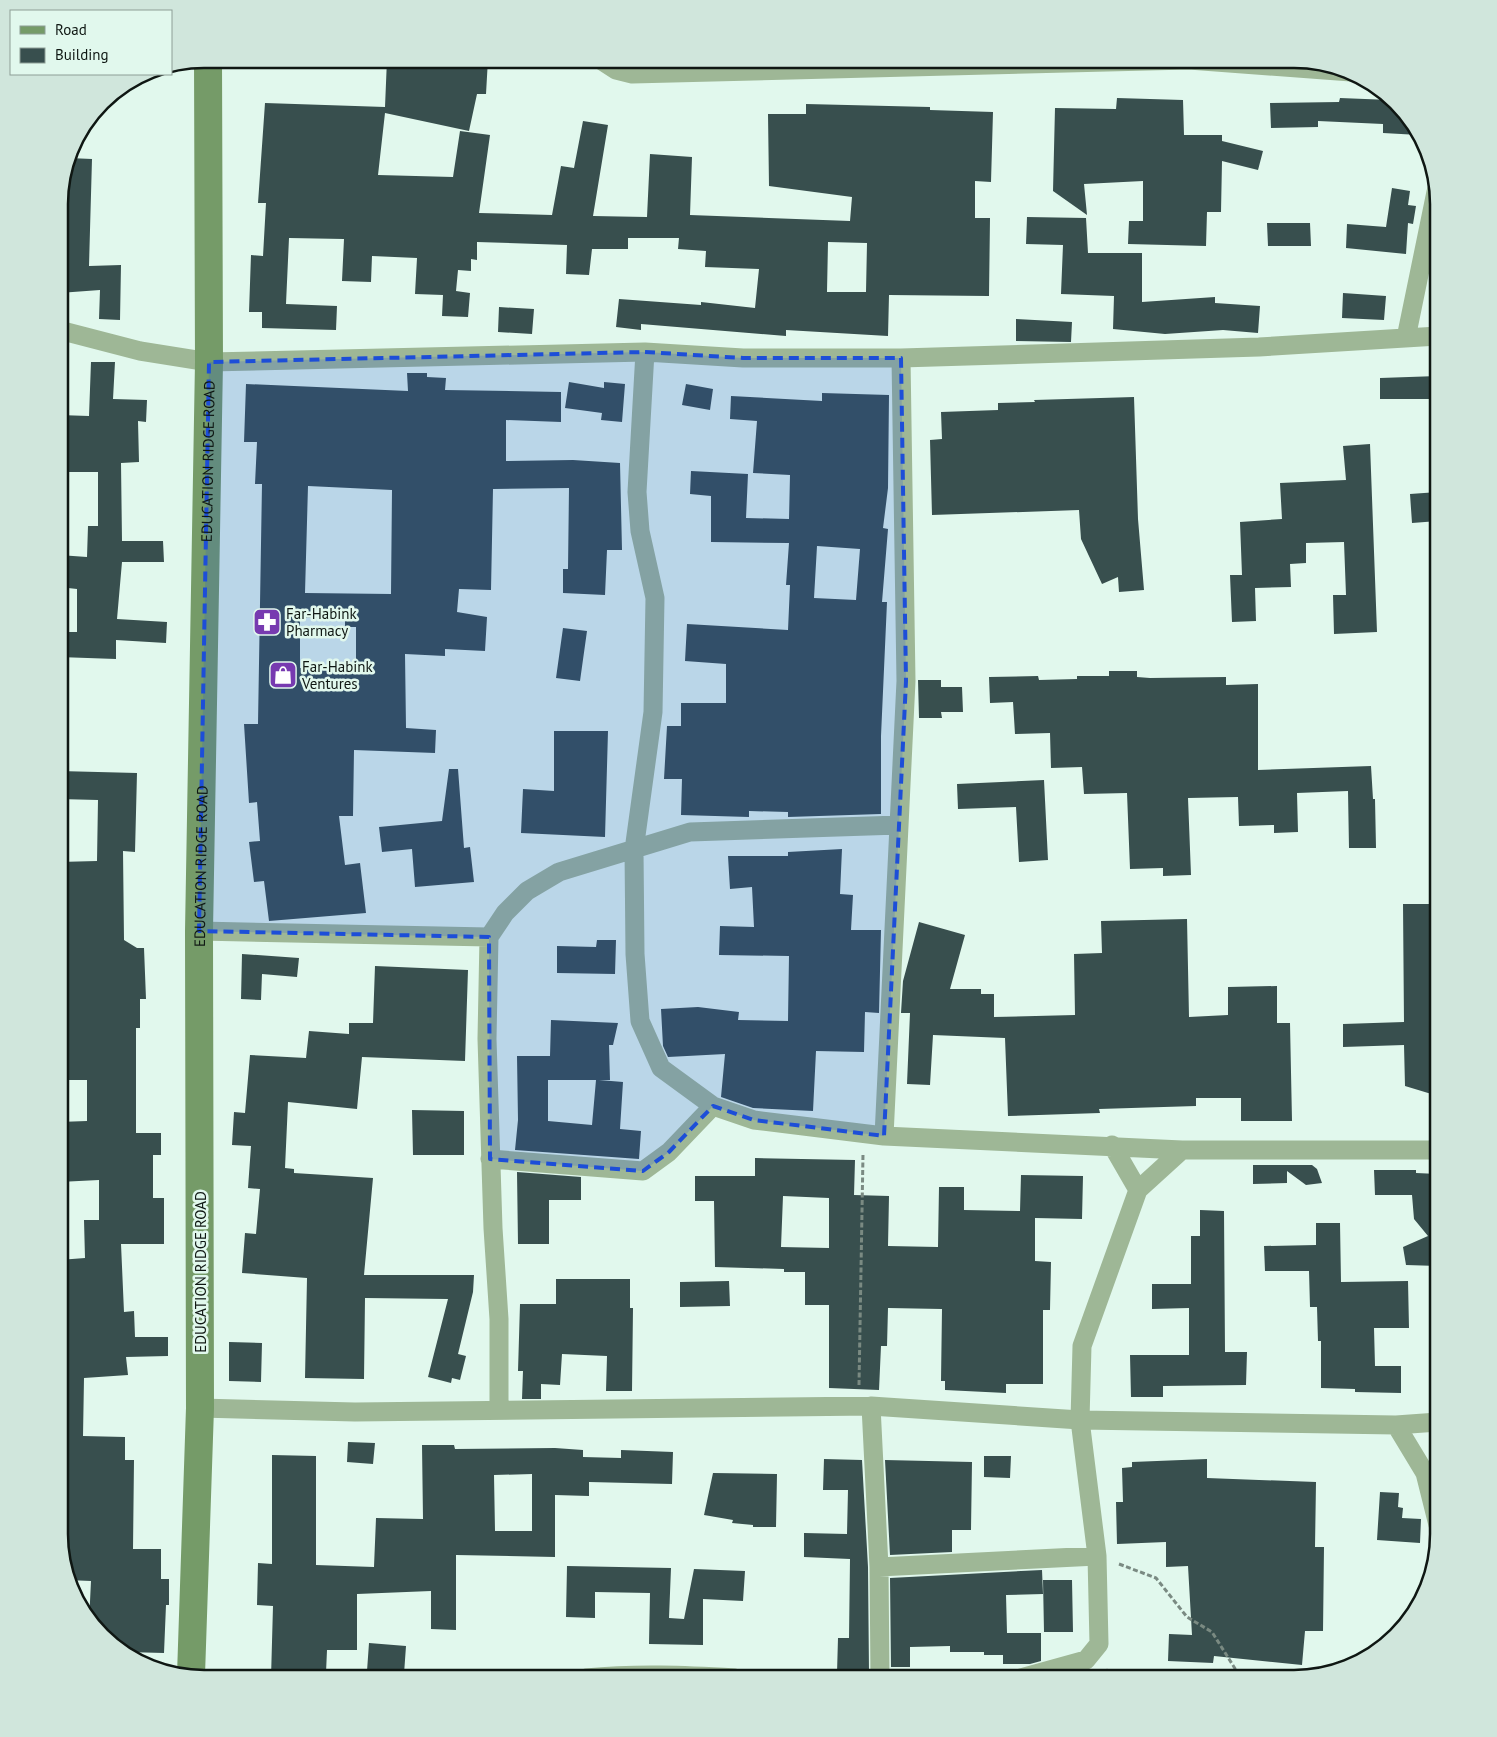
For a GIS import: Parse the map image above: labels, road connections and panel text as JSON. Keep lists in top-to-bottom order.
{
  "streets": {
    "main road": ["EDUCATION RIDGE ROAD"]
  },
  "places": {
    "pharmacy": ["Far-Habink Pharmacy"],
    "shop": ["Far-Habink Ventures"]
  },
  "legend": ["Road", "Building"]
}
